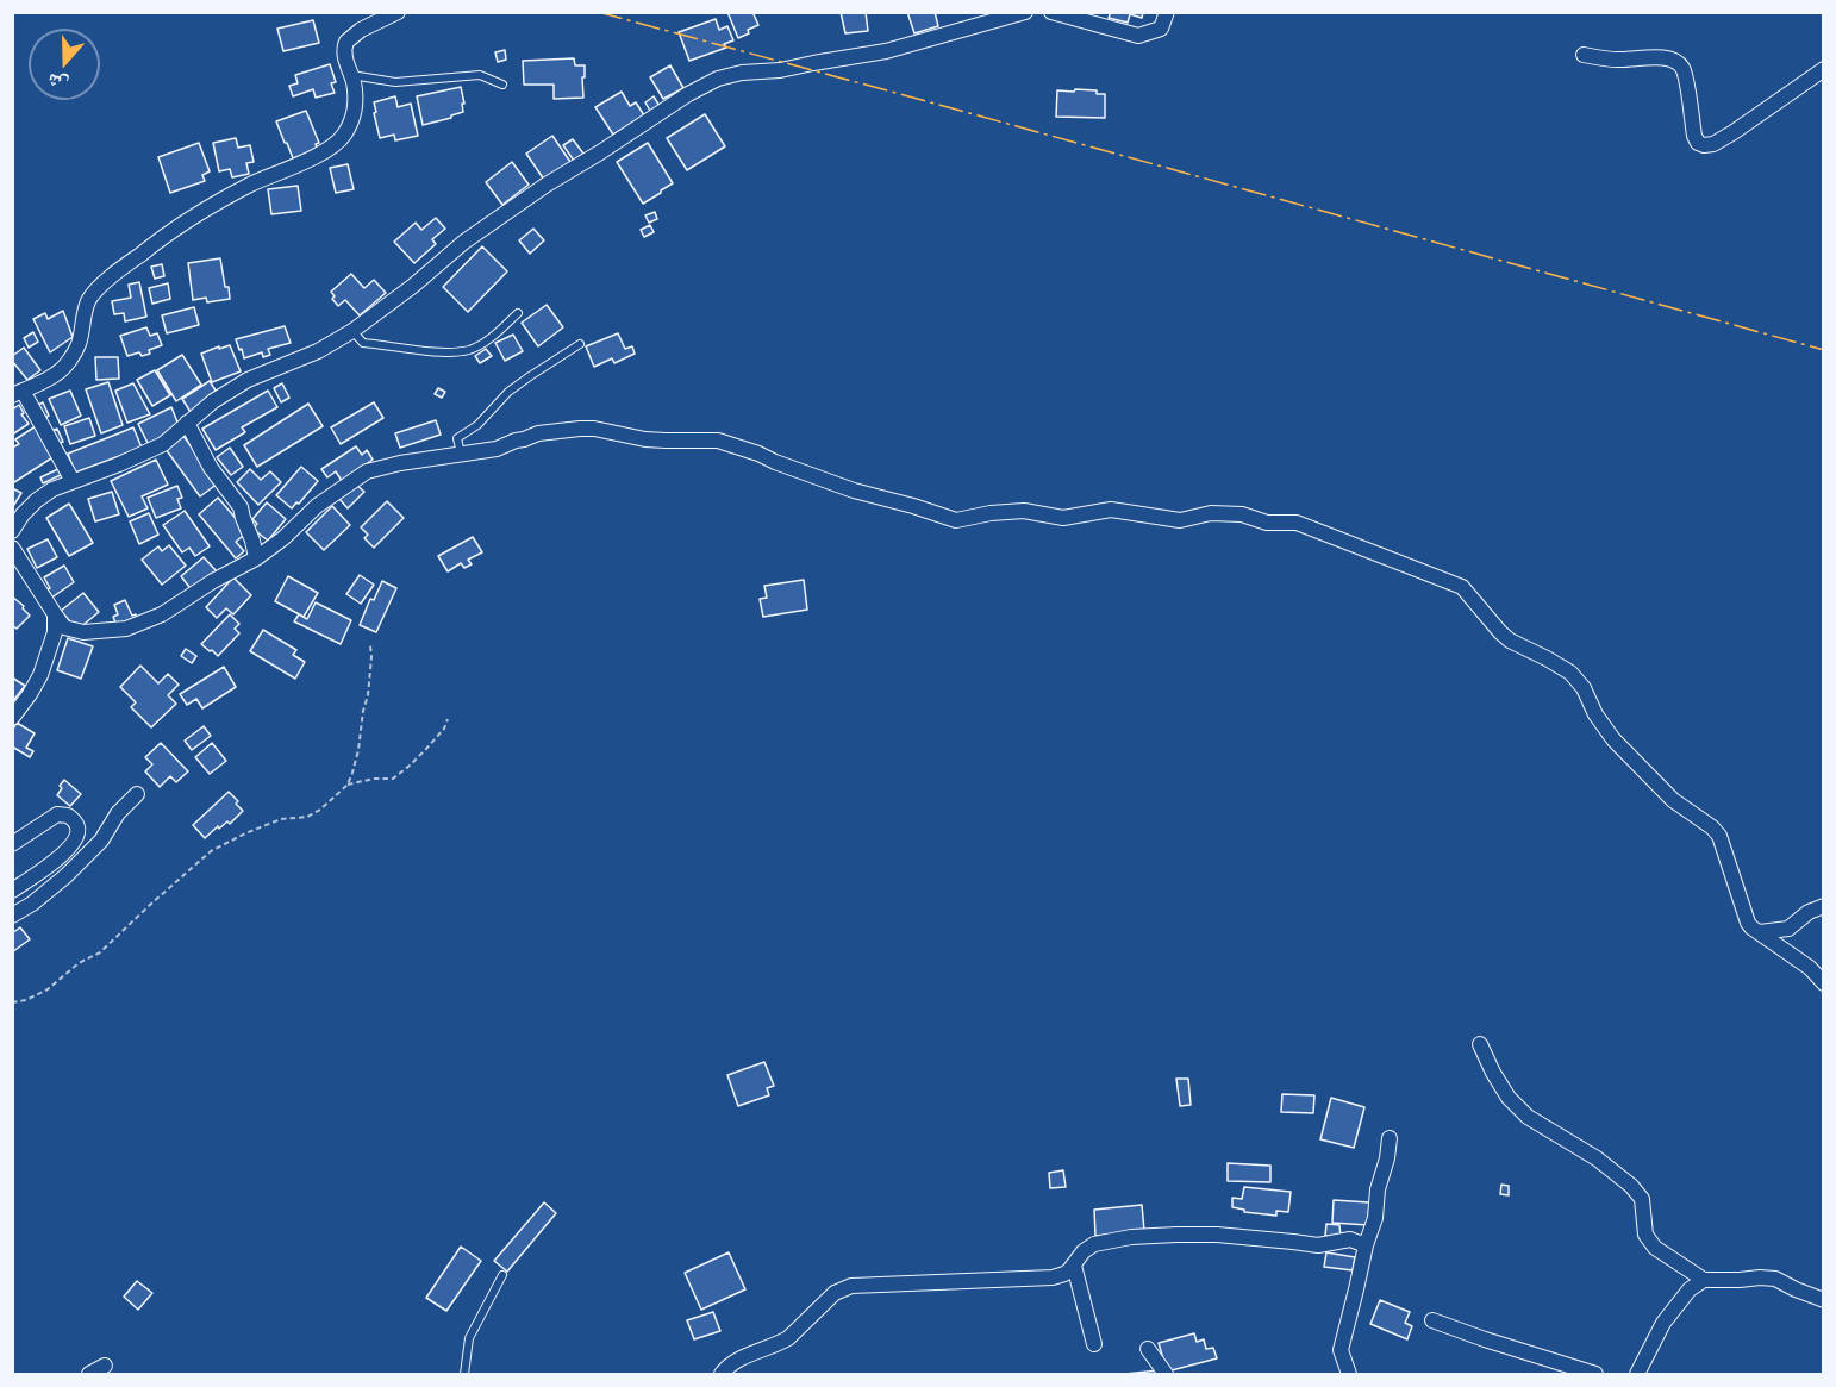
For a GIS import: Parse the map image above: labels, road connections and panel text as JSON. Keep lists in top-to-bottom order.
{
  "north": "bottom"
}
